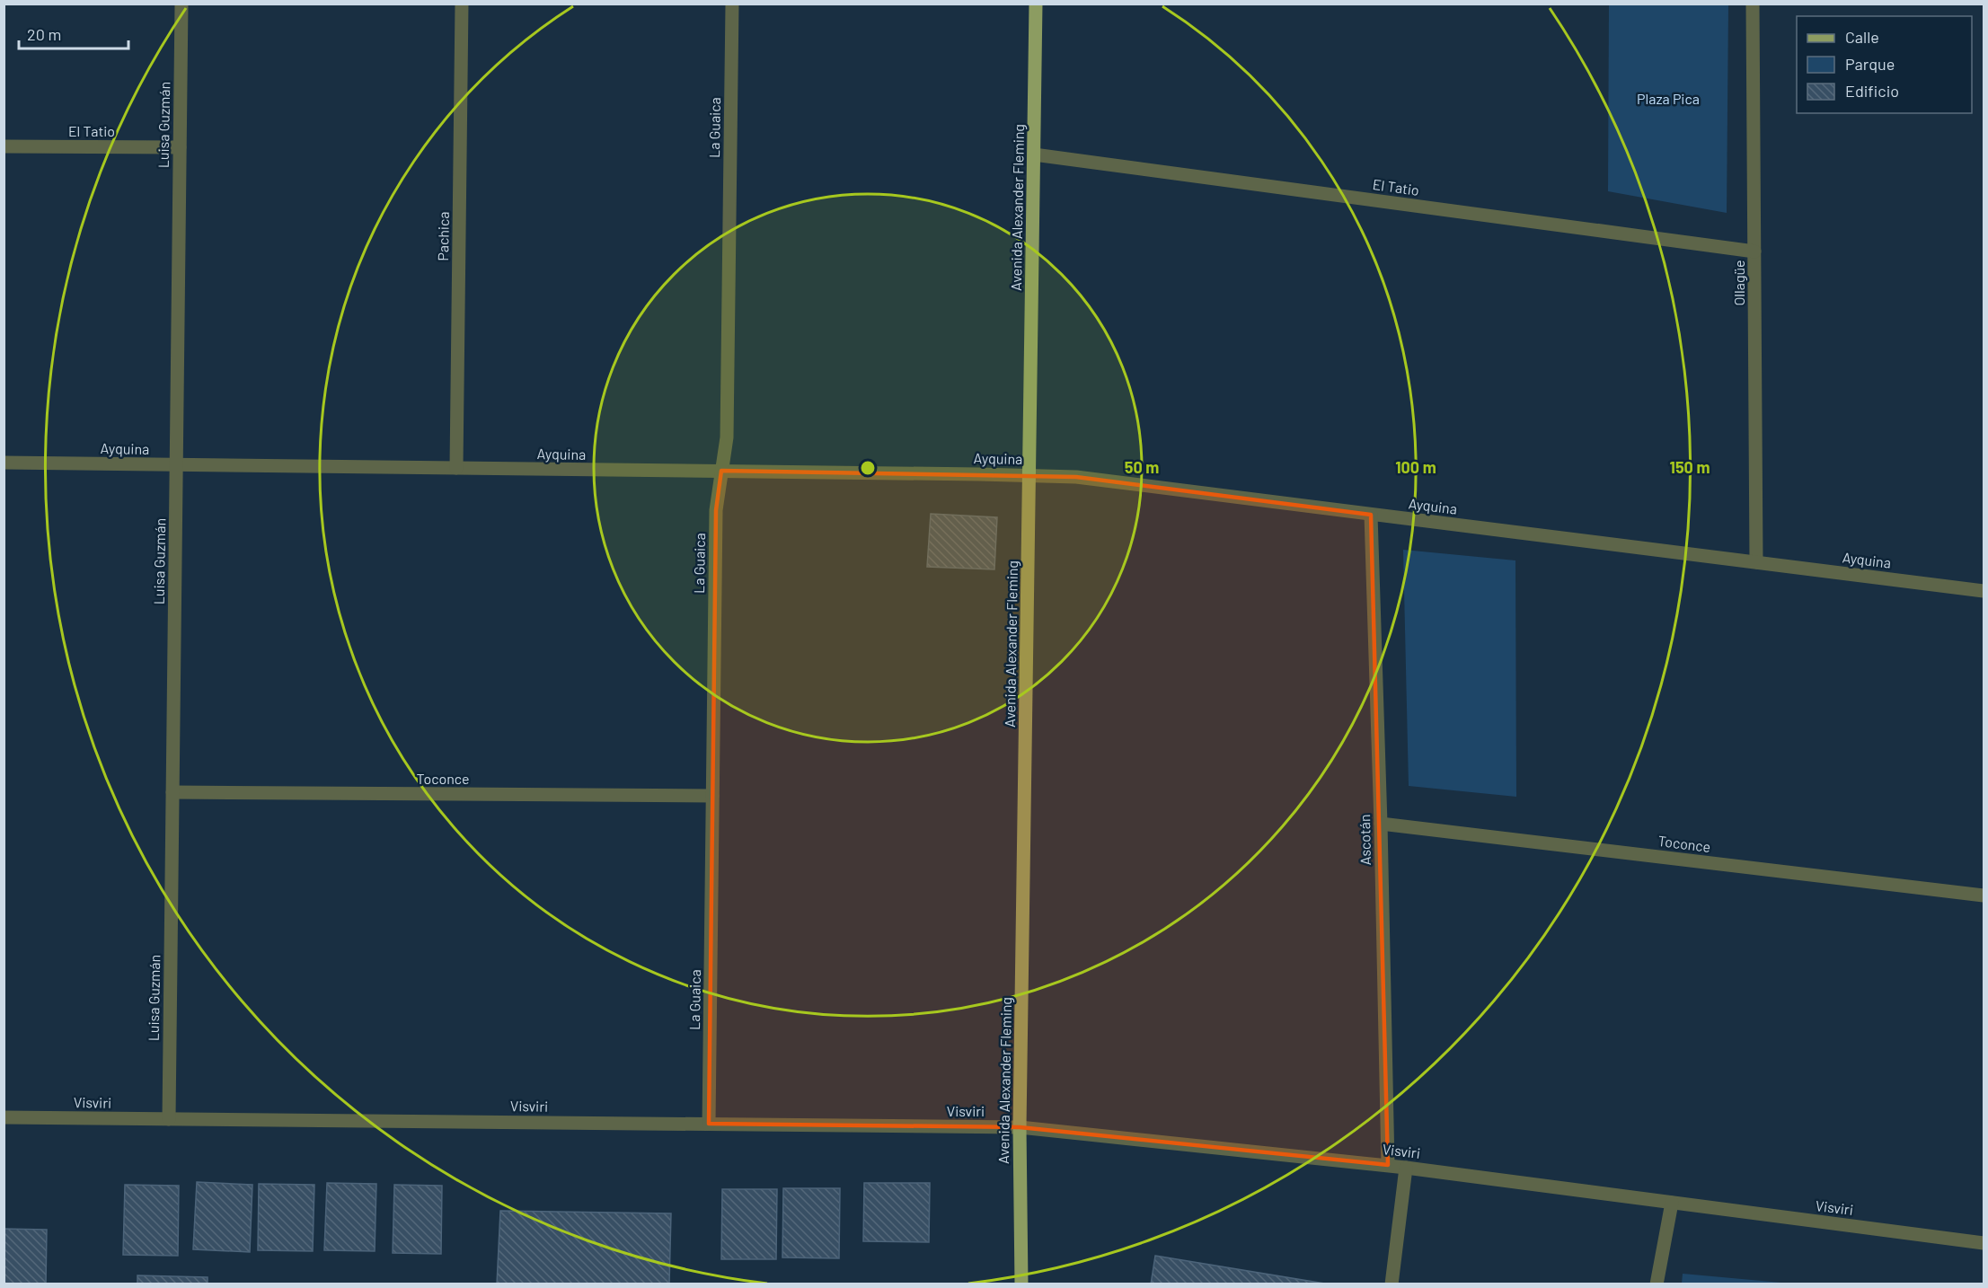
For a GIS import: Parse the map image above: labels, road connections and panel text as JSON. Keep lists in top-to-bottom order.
{
  "streets": {
    "main road": ["Avenida Alexander Fleming"],
    "street": [
      "Luisa Guzmán",
      "La Guaica",
      "El Tatio",
      "Pachica",
      "Ollagüe",
      "Ayquina",
      "Toconce",
      "Ascotán",
      "Visviri"
    ]
  },
  "crossings": [
    ["Luisa Guzmán", "El Tatio"],
    ["Luisa Guzmán", "Ayquina"],
    ["Luisa Guzmán", "Toconce"],
    ["Luisa Guzmán", "Visviri"],
    ["La Guaica", "Ayquina"],
    ["La Guaica", "Toconce"],
    ["La Guaica", "Visviri"],
    ["El Tatio", "Avenida Alexander Fleming"],
    ["El Tatio", "Ollagüe"],
    ["Avenida Alexander Fleming", "Ayquina"],
    ["Avenida Alexander Fleming", "Visviri"],
    ["Pachica", "Ayquina"],
    ["Ollagüe", "Ayquina"],
    ["Ayquina", "Ascotán"],
    ["Toconce", "Ascotán"],
    ["Ascotán", "Visviri"]
  ],
  "parks": ["Plaza Pica"],
  "legend": ["Calle", "Parque", "Edificio"],
  "scale_bar": "20 m",
  "rings": ["50 m", "100 m", "150 m"]
}
